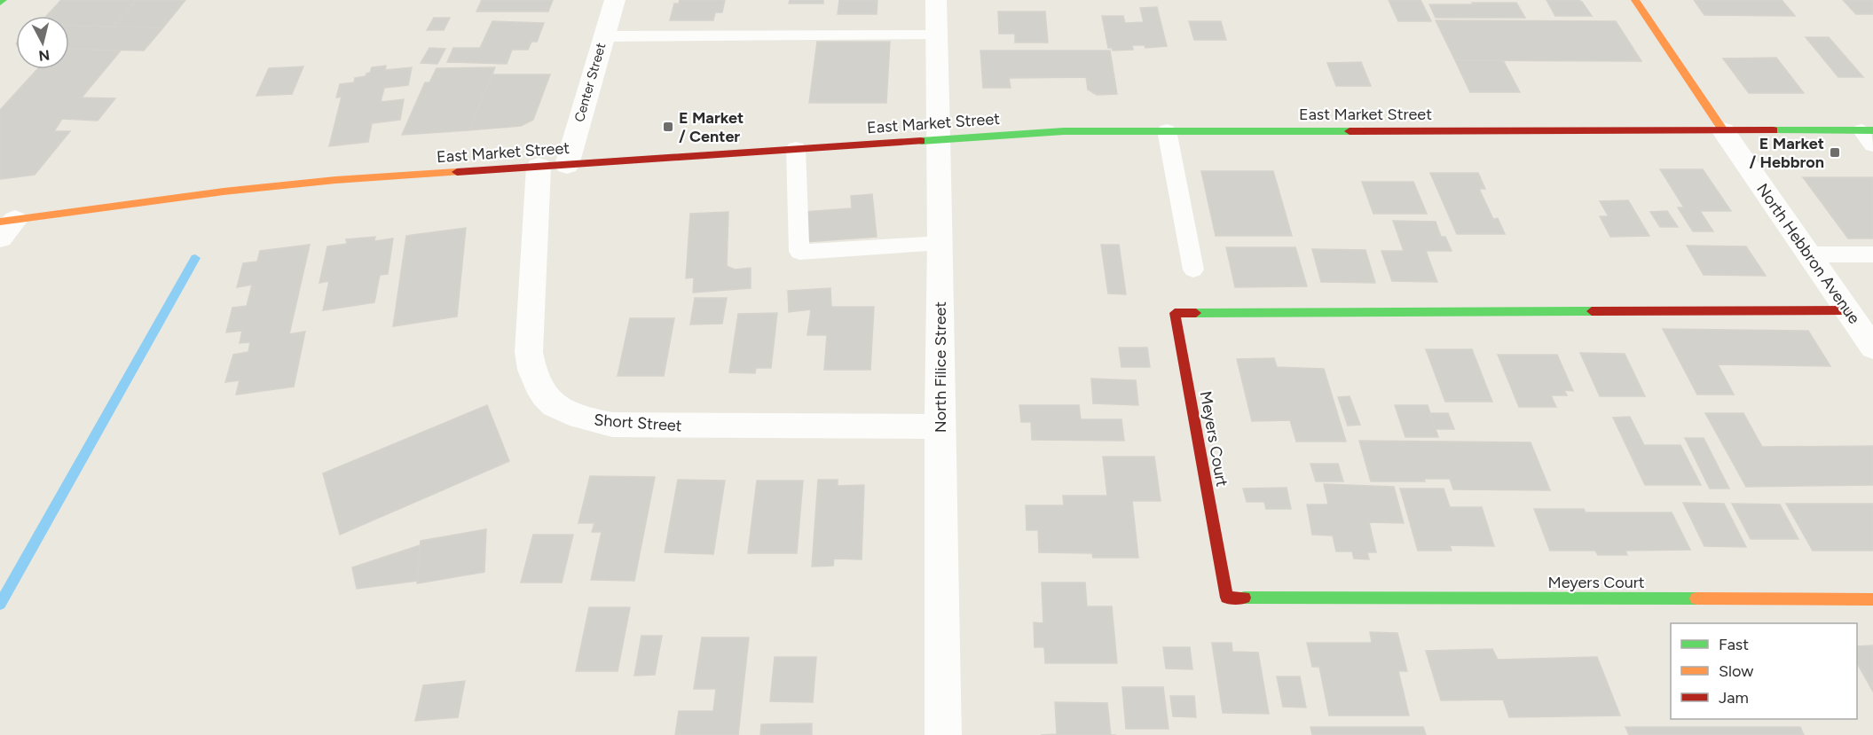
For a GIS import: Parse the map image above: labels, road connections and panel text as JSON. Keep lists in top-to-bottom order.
{
  "streets": {
    "main road": ["East Market Street", "North Hebbron Avenue", "Meyers Court"],
    "street": ["Center Street", "North Filice Street", "Short Street"]
  },
  "crossings": [
    ["Center Street", "East Market Street"],
    ["Center Street", "Short Street"],
    ["East Market Street", "North Hebbron Avenue"],
    ["East Market Street", "North Filice Street"],
    ["East Market Street", "Short Street"],
    ["North Hebbron Avenue", "Meyers Court"],
    ["North Filice Street", "Short Street"]
  ],
  "places": {
    "transit": ["E Market / Center", "E Market / Hebbron"]
  },
  "legend": ["Fast", "Slow", "Jam"],
  "north": "bottom"
}
